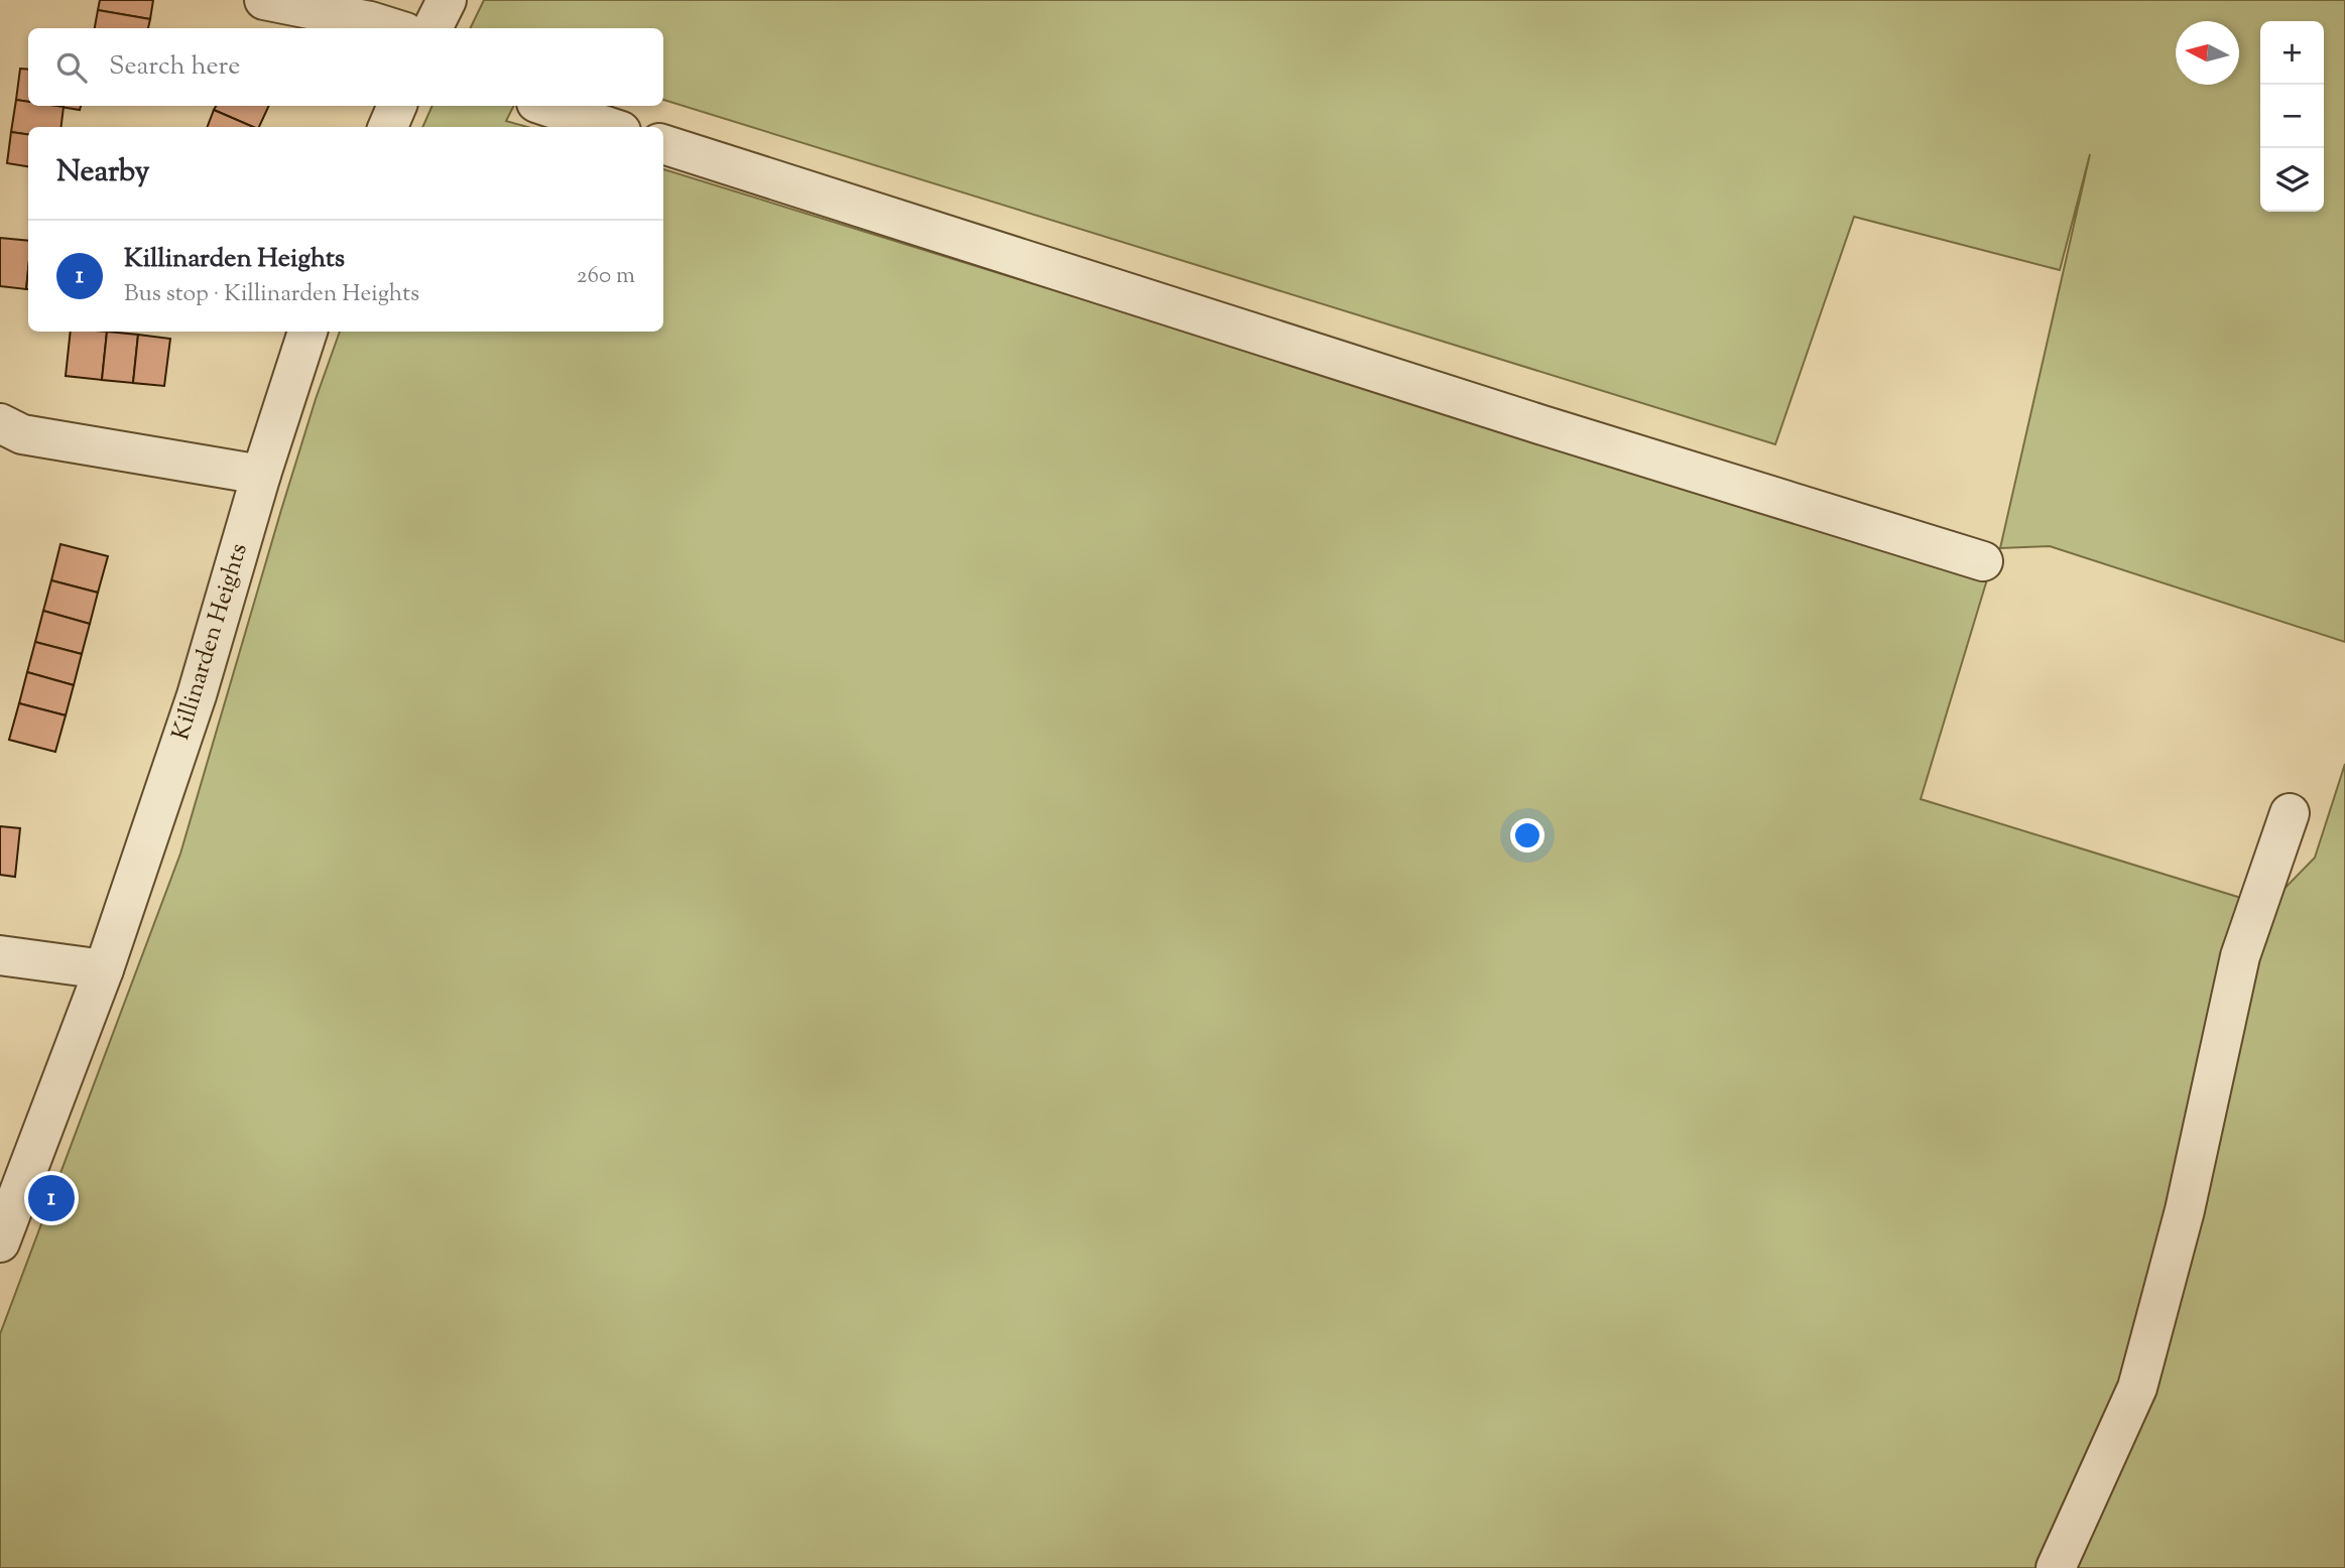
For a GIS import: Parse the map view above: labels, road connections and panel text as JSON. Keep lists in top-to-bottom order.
{
  "streets": {
    "street": ["Killinarden Heights"]
  },
  "north": "left",
  "page": {
    "map_buttons": ["+", "−"],
    "search": "Search here",
    "heading": "Nearby",
    "list": [
      {
        "mark": "1",
        "name": "Killinarden Heights",
        "note": "Bus stop · Killinarden Heights",
        "value": "260 m"
      }
    ],
    "pins": "1"
  }
}
